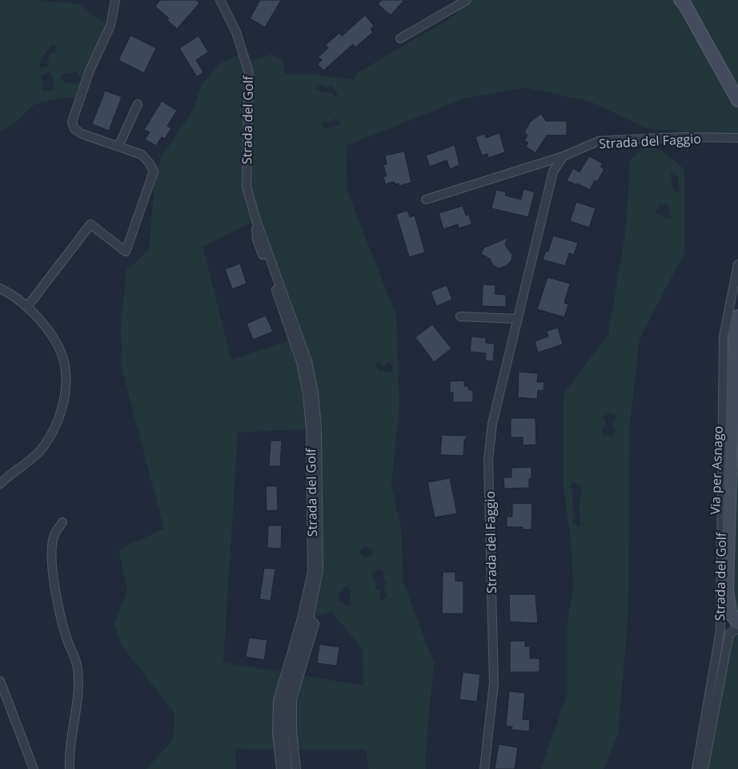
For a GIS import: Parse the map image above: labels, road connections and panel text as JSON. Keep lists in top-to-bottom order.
{
  "streets": {
    "street": ["Strada del Golf", "Strada del Faggio", "Via per Asnago"]
  }
}
